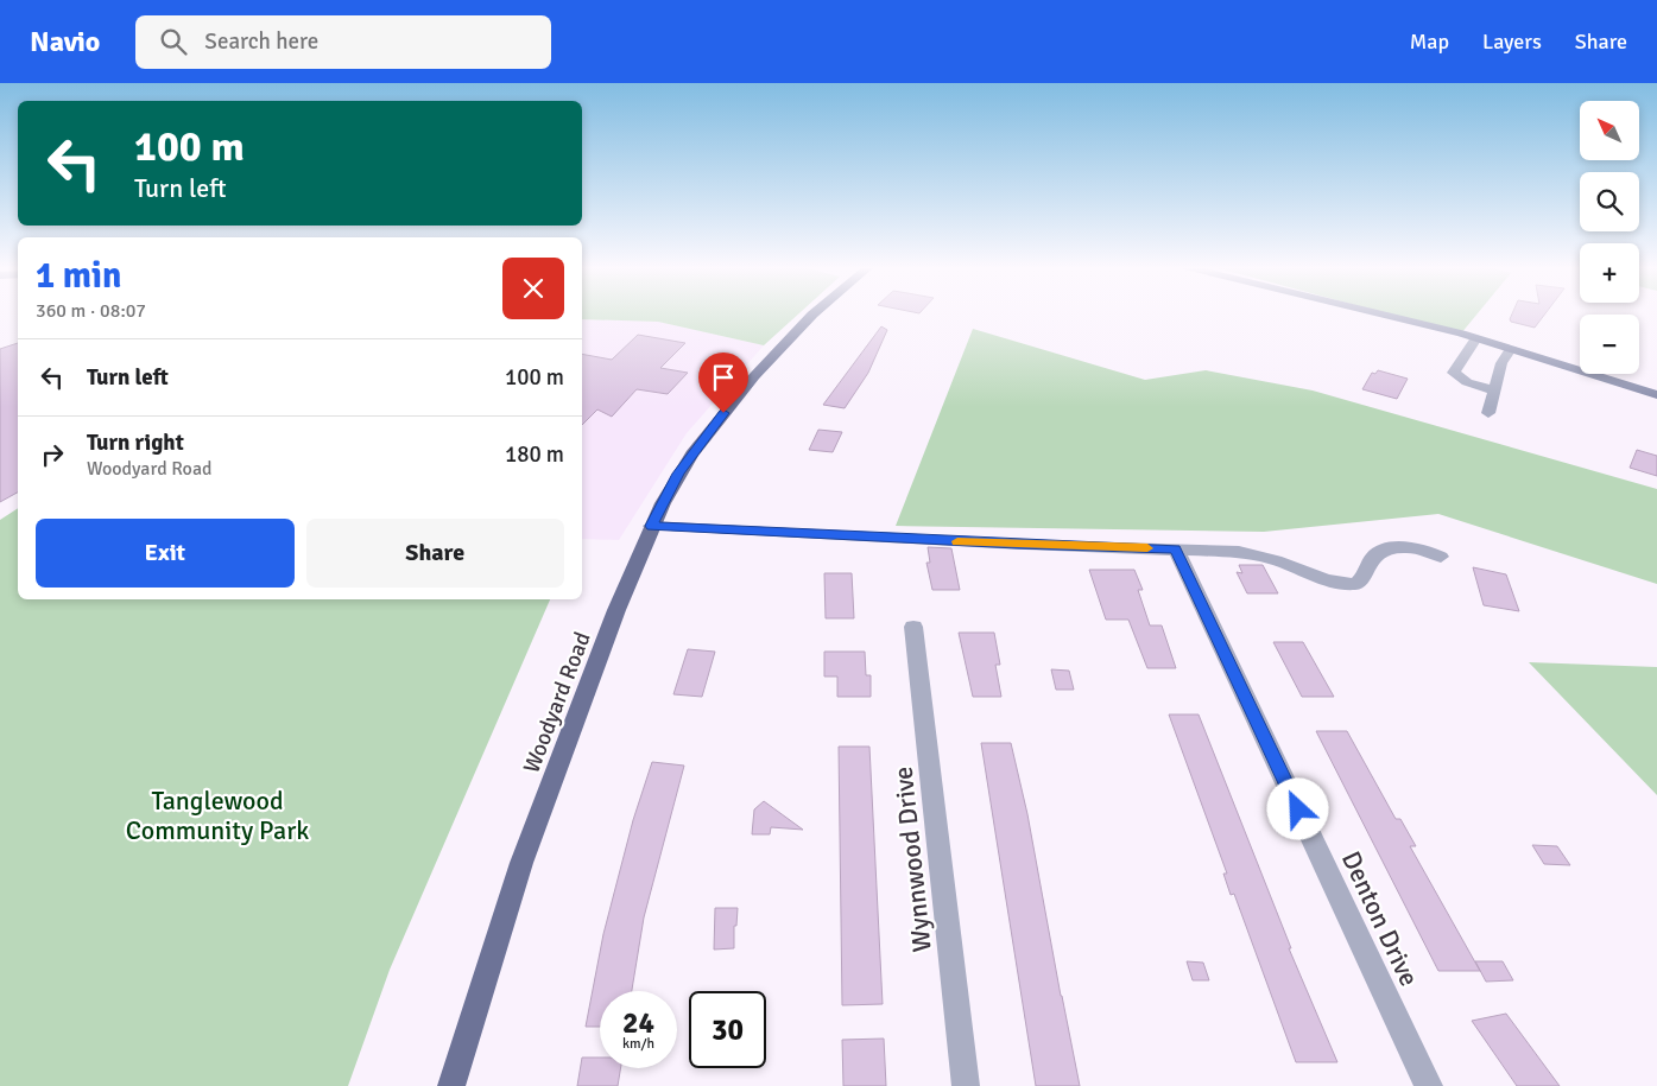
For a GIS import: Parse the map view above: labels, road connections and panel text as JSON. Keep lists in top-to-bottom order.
{
  "streets": {
    "main road": ["Woodyard Road"],
    "street": ["Wynnwood Drive", "Denton Drive"]
  },
  "parks": ["Tanglewood Community Park"],
  "north": "top left",
  "page": {
    "header": "Navio",
    "search": "Search here",
    "nav": ["Map", "Layers", "Share"],
    "map_buttons": ["+", "−"],
    "turn": ["100 m", "Turn left"],
    "heading": ["1 min", "360 m · 08:07"],
    "list": [
      {
        "name": "Turn left",
        "value": "100 m"
      },
      {
        "name": "Turn right",
        "note": "Woodyard Road",
        "value": "180 m"
      }
    ],
    "buttons": ["Exit", "Share"],
    "speed": "24 km/h",
    "limit": "30"
  }
}
